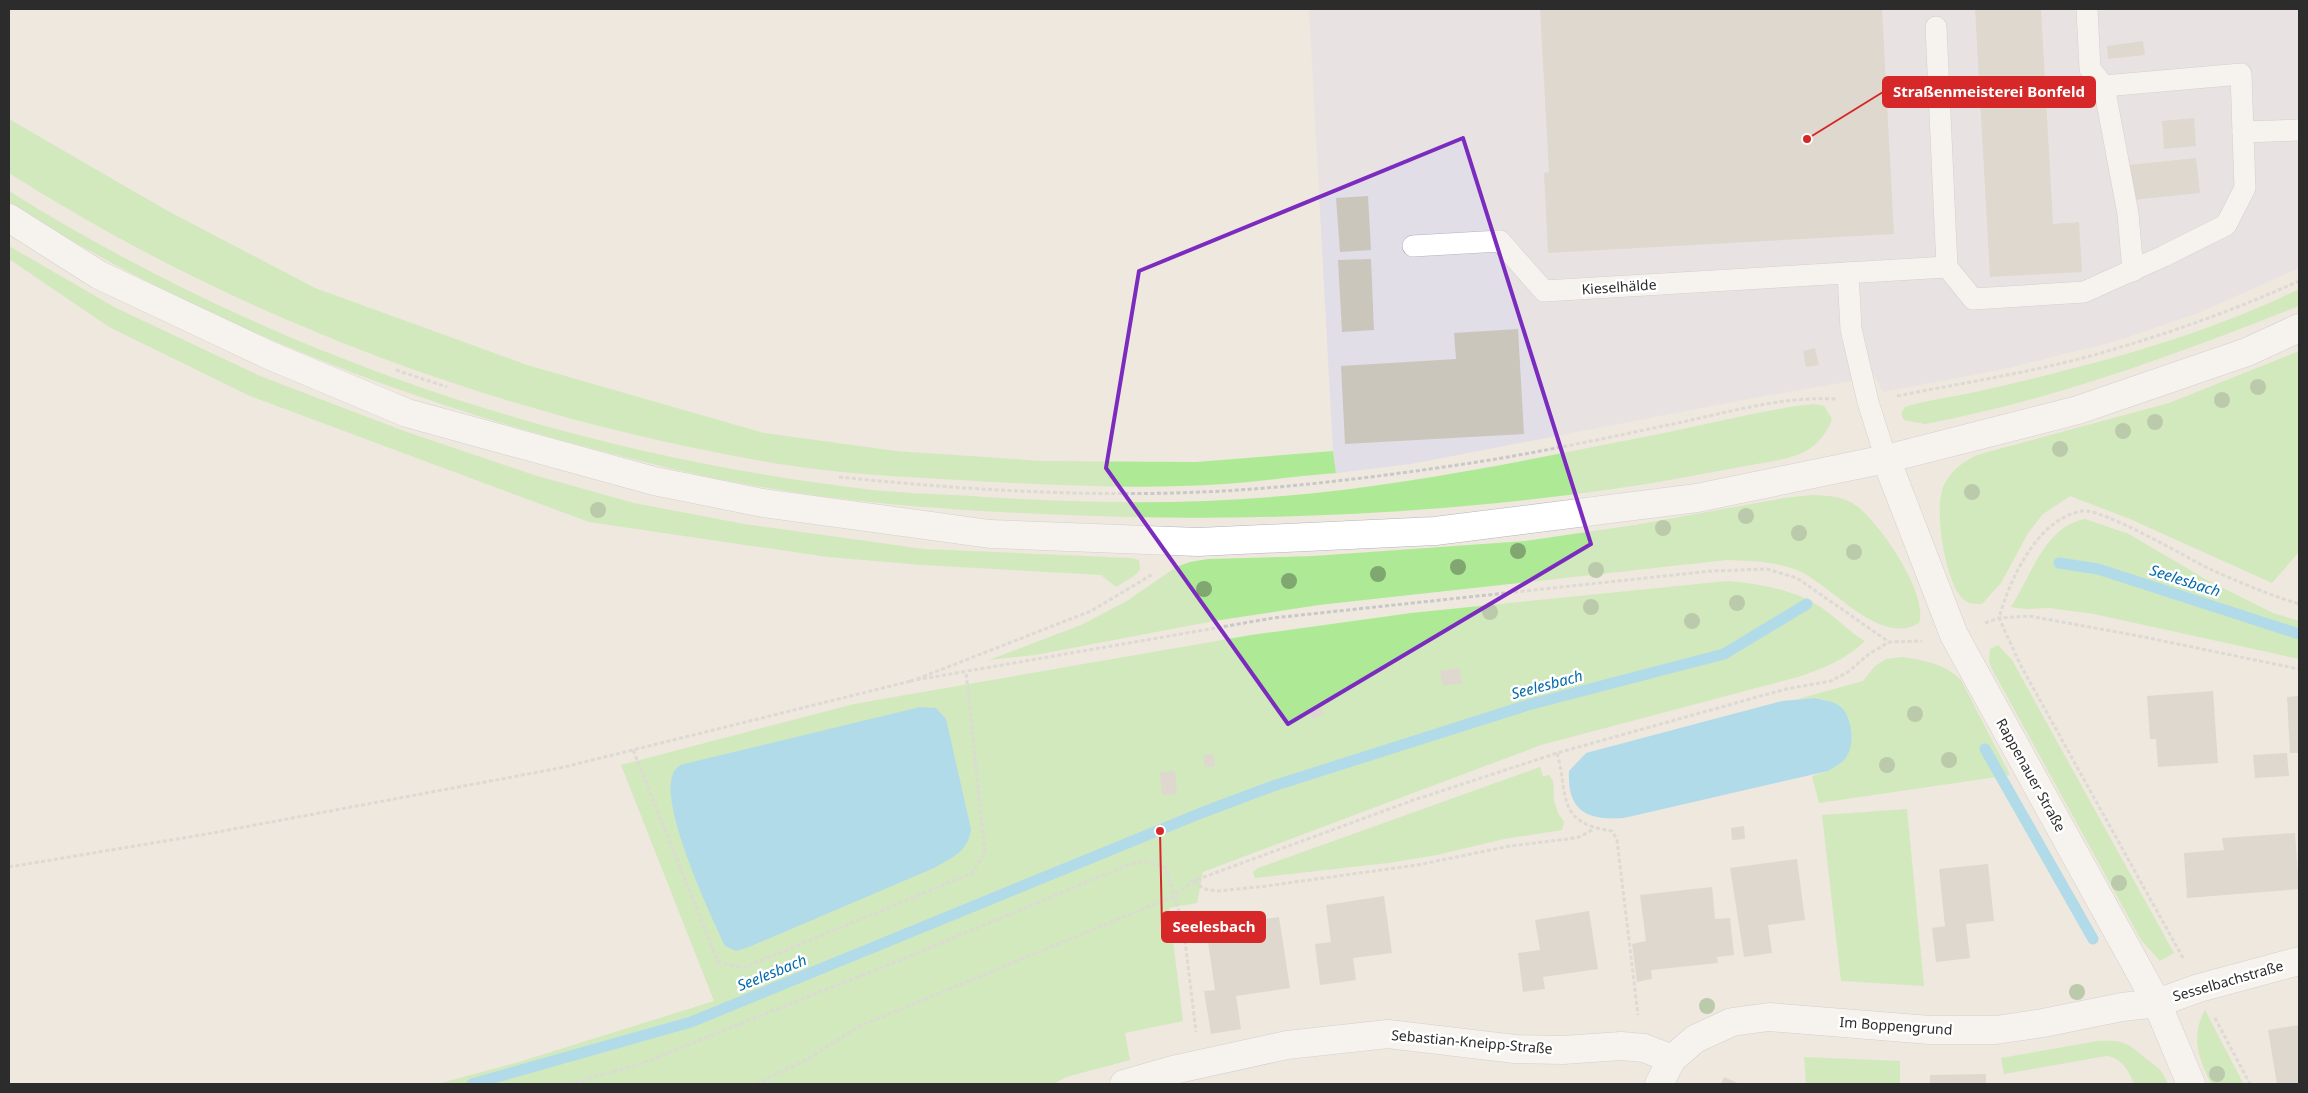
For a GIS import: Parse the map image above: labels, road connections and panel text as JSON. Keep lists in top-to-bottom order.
{
  "streets": {
    "street": [
      "Rappenauer Straße",
      "Sesselbachstraße",
      "Im Boppengrund",
      "Sebastian-Kneipp-Straße"
    ],
    "lane": ["Kieselhälde"]
  },
  "crossings": [
    ["Rappenauer Straße", "Sesselbachstraße"],
    ["Rappenauer Straße", "Im Boppengrund"],
    ["Sesselbachstraße", "Im Boppengrund"],
    ["Im Boppengrund", "Sebastian-Kneipp-Straße"]
  ],
  "water": ["Seelesbach"],
  "places": ["Straßenmeisterei Bonfeld", "Seelesbach"]
}
